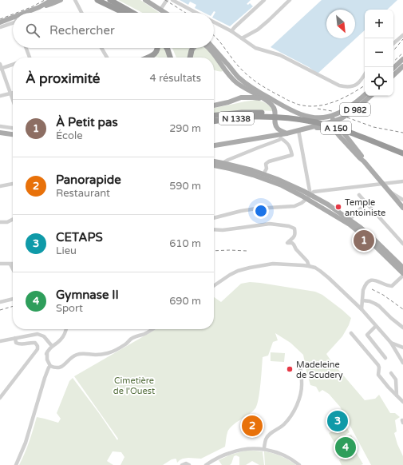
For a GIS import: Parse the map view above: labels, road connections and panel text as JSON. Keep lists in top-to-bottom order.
{
  "streets": {
    "highway": ["A 150"],
    "main road": ["D 982"]
  },
  "parks": ["Cimetière de l'Ouest"],
  "places": ["Temple antoiniste", "Madeleine de Scudery"],
  "north": "bottom right",
  "page": {
    "map_buttons": ["+", "−"],
    "search": "Rechercher",
    "heading": ["À proximité", "4 résultats"],
    "list": [
      {
        "mark": "1",
        "name": "À Petit pas",
        "note": "École",
        "value": "290 m"
      },
      {
        "mark": "2",
        "name": "Panorapide",
        "note": "Restaurant",
        "value": "590 m"
      },
      {
        "mark": "3",
        "name": "CETAPS",
        "note": "Lieu",
        "value": "610 m"
      },
      {
        "mark": "4",
        "name": "Gymnase II",
        "note": "Sport",
        "value": "690 m"
      }
    ],
    "pins": [
      "1",
      "3",
      "2",
      "4"
    ]
  }
}
